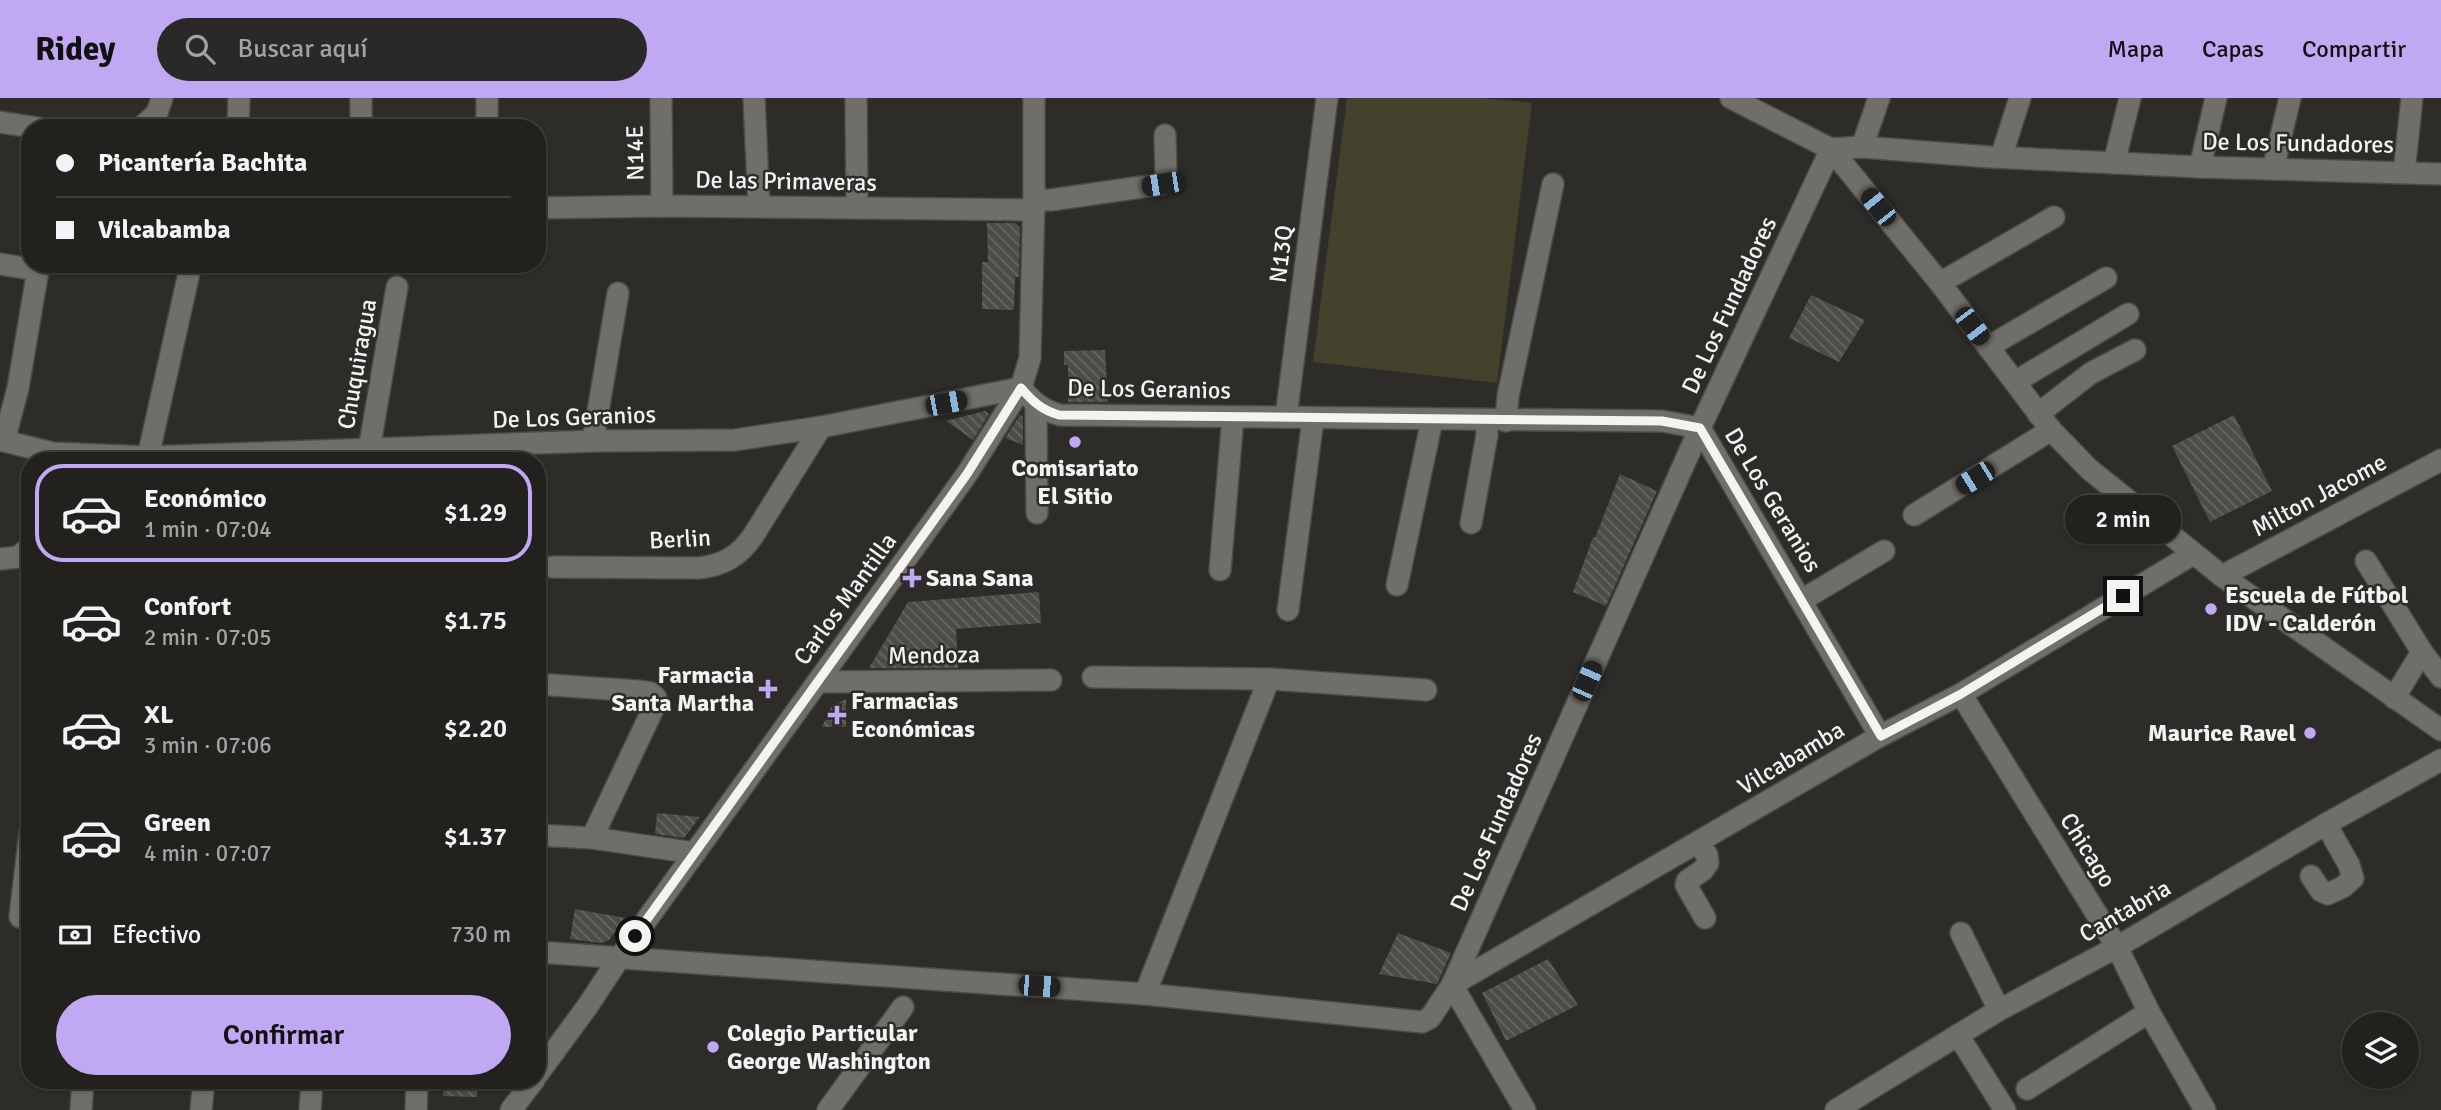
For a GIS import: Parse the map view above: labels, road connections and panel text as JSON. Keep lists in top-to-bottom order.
{
  "streets": {
    "street": [
      "De Los Fundadores",
      "N14E",
      "De las Primaveras",
      "N13Q",
      "Chuquiragua",
      "De Los Geranios",
      "Milton Jacome",
      "Berlin",
      "Carlos Mantilla",
      "Mendoza",
      "Vilcabamba",
      "Chicago",
      "Cantabria"
    ]
  },
  "crossings": [
    ["De Los Fundadores", "De Los Geranios"],
    ["De Los Fundadores", "Vilcabamba"],
    ["N14E", "De las Primaveras"],
    ["De las Primaveras", "Carlos Mantilla"],
    ["N13Q", "De Los Geranios"],
    ["Chuquiragua", "De Los Geranios"],
    ["De Los Geranios", "Berlin"],
    ["De Los Geranios", "Carlos Mantilla"],
    ["De Los Geranios", "Vilcabamba"],
    ["Carlos Mantilla", "Mendoza"],
    ["Vilcabamba", "Chicago"],
    ["Chicago", "Cantabria"]
  ],
  "places": {
    "other": [
      "Comisariato El Sitio",
      "Escuela de Fútbol IDV - Calderón",
      "Maurice Ravel",
      "Colegio Particular George Washington"
    ],
    "health": ["Sana Sana", "Farmacia Santa Martha", "Farmacias Económicas"]
  },
  "page": {
    "header": "Ridey",
    "search": "Buscar aquí",
    "nav": ["Mapa", "Capas", "Compartir"],
    "banner": ["Picantería Bachita", "Vilcabamba"],
    "list": [
      {
        "name": "Económico",
        "note": "1 min · 07:04",
        "value": "$1.29"
      },
      {
        "name": "Confort",
        "note": "2 min · 07:05",
        "value": "$1.75"
      },
      {
        "name": "XL",
        "note": "3 min · 07:06",
        "value": "$2.20"
      },
      {
        "name": "Green",
        "note": "4 min · 07:07",
        "value": "$1.37"
      }
    ],
    "bubble": "2 min",
    "pay": ["Efectivo", "730 m"],
    "buttons": "Confirmar"
  }
}
